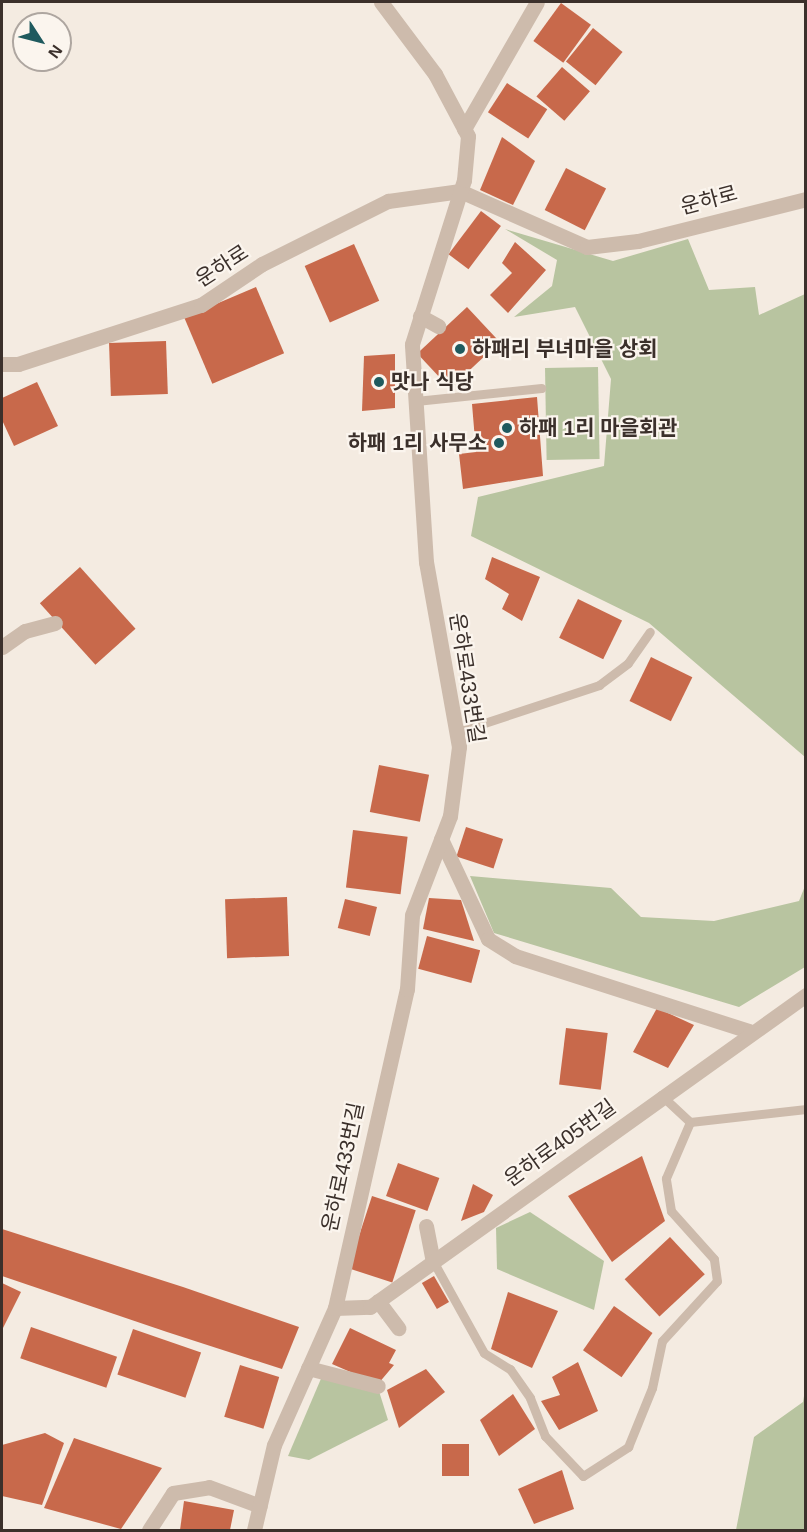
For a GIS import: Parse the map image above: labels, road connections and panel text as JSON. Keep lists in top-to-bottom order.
{
  "streets": {
    "street": ["운하로", "운하로433번길", "운하로405번길"]
  },
  "crossings": [
    ["운하로", "운하로433번길"],
    ["운하로433번길", "운하로405번길"]
  ],
  "places": [
    "하패리 부녀마을 상회",
    "맛나 식당",
    "하패 1리 마을회관",
    "하패 1리 사무소"
  ],
  "north": "bottom right"
}
